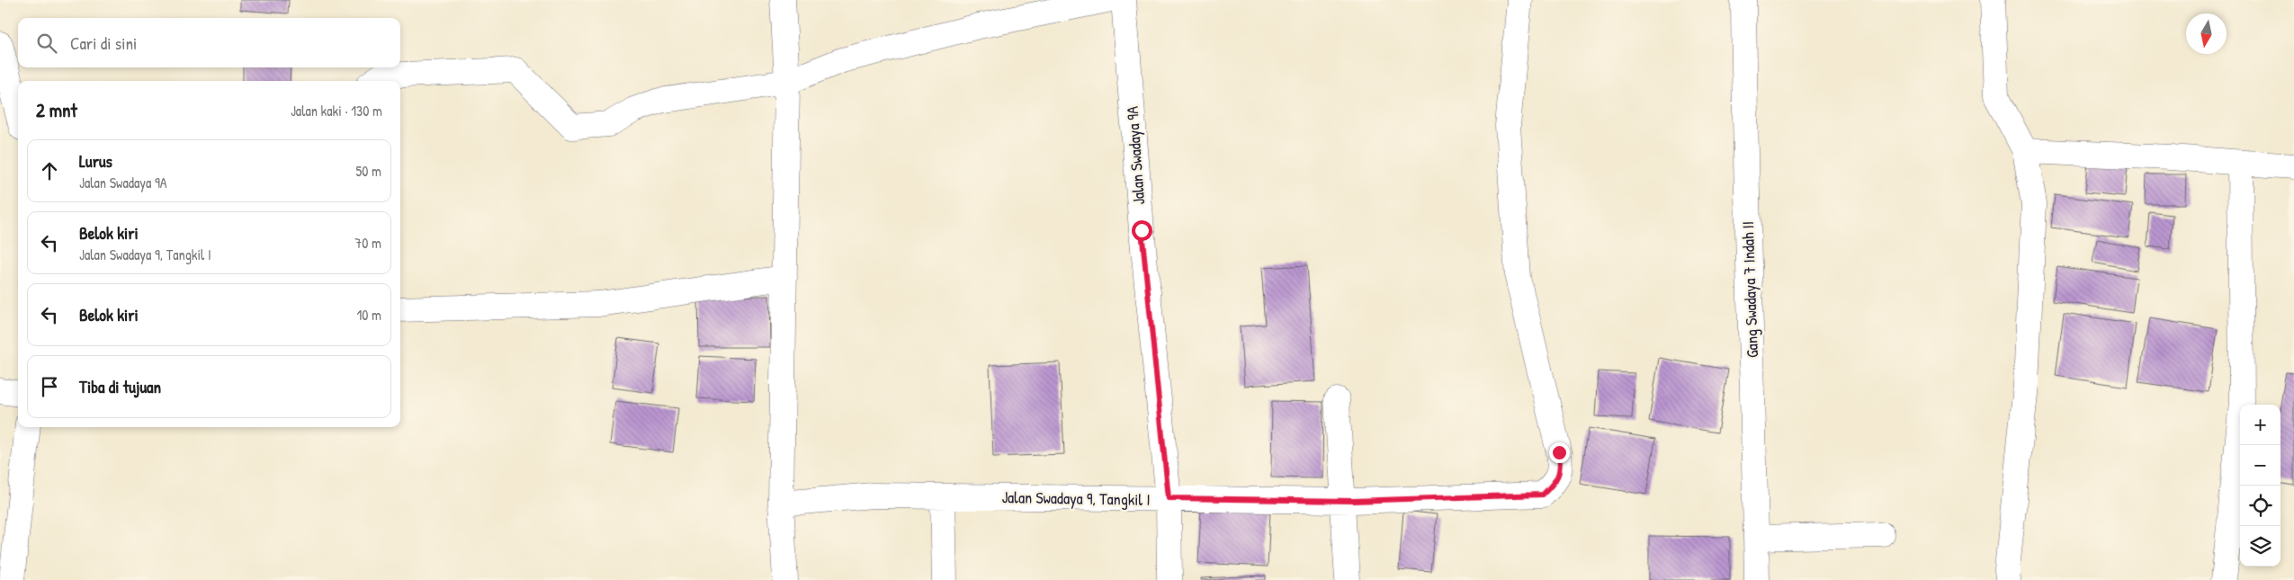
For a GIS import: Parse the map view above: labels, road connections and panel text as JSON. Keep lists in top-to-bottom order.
{
  "streets": {
    "street": ["Jalan Swadaya 9A", "Gang Swadaya 7 Indah II", "Jalan Swadaya 9, Tangkil I"]
  },
  "crossings": [
    ["Jalan Swadaya 9A", "Jalan Swadaya 9, Tangkil I"]
  ],
  "north": "bottom",
  "page": {
    "search": "Cari di sini",
    "heading": ["2 mnt", "Jalan kaki · 130 m"],
    "list": [
      ["Lurus", "Jalan Swadaya 9A", "50 m"],
      ["Belok kiri", "Jalan Swadaya 9, Tangkil I", "70 m"],
      ["Belok kiri", "10 m"],
      "Tiba di tujuan"
    ],
    "map_buttons": ["+", "−"]
  }
}
